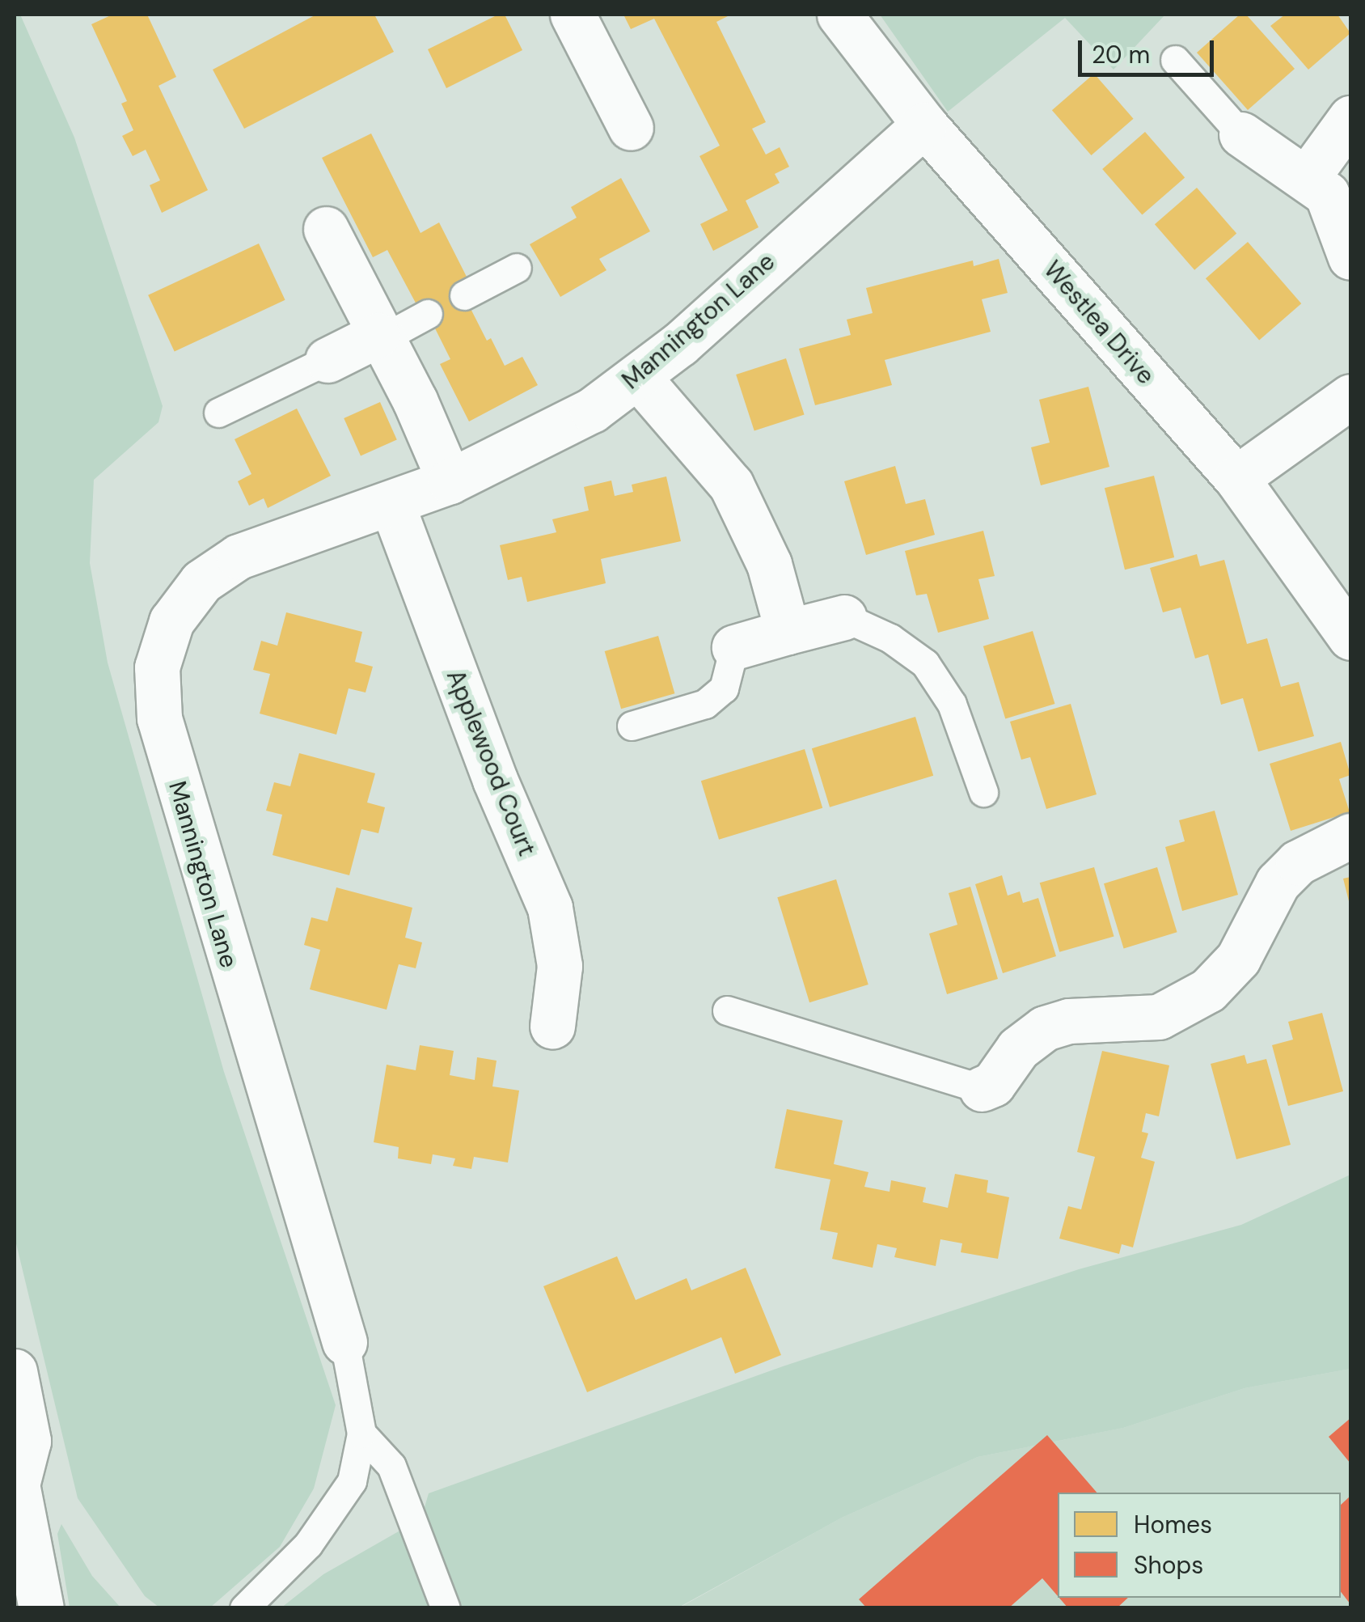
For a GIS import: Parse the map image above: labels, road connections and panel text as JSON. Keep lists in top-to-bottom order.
{
  "streets": {
    "street": ["Mannington Lane", "Westlea Drive", "Applewood Court"]
  },
  "crossings": [
    ["Mannington Lane", "Westlea Drive"],
    ["Mannington Lane", "Applewood Court"]
  ],
  "legend": ["Homes", "Shops"],
  "scale_bar": "20 m"
}
